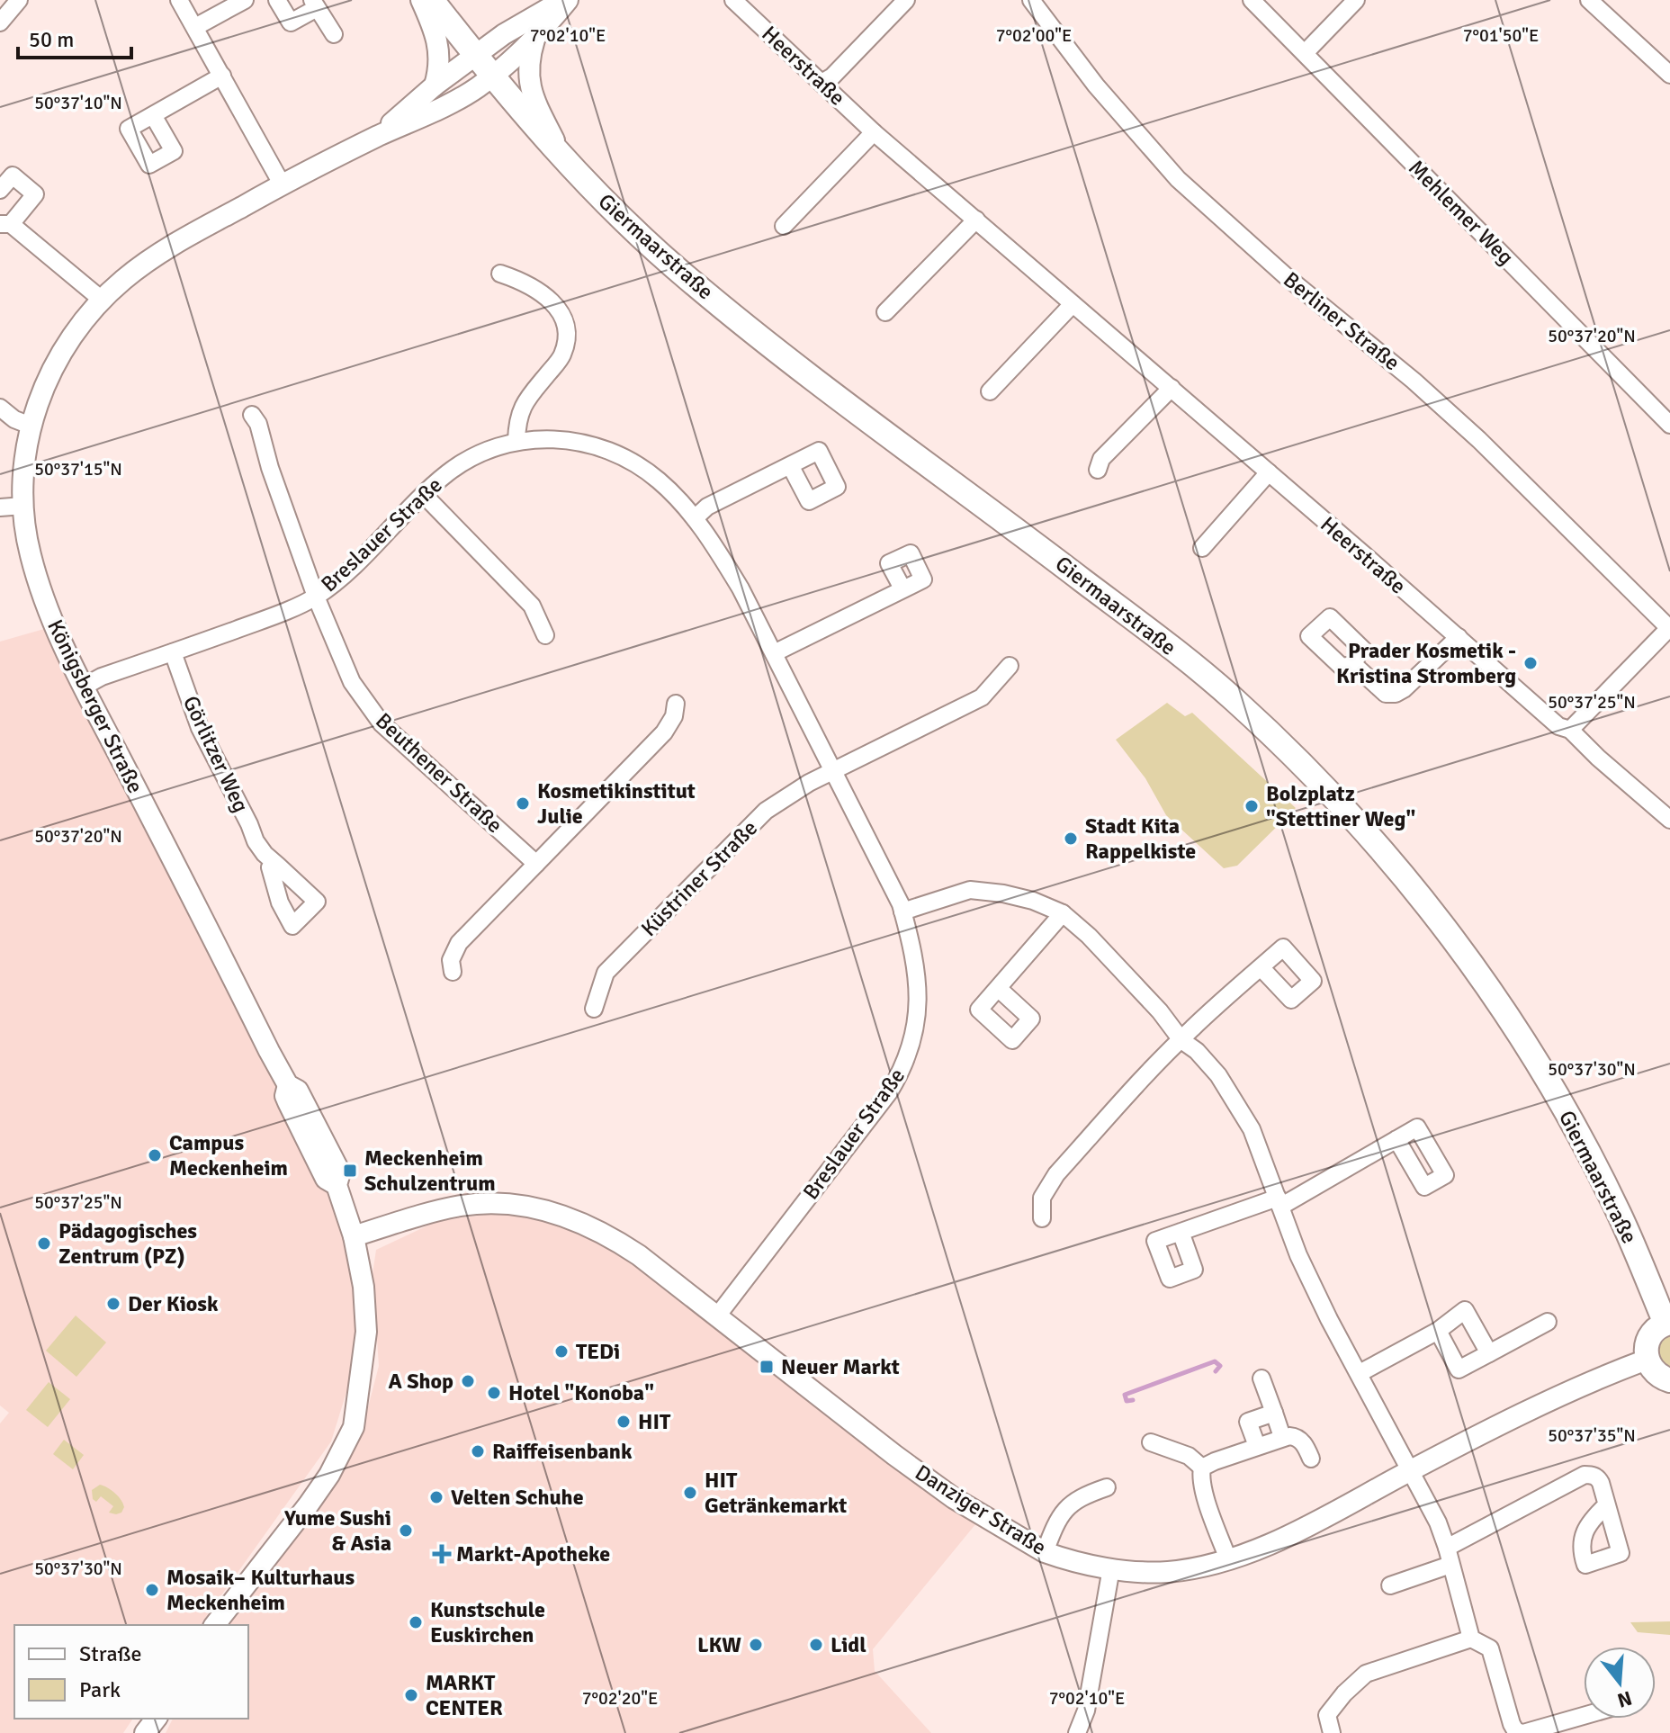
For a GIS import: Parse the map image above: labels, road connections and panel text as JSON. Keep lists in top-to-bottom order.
{
  "streets": {
    "main road": ["Giermaarstraße"],
    "street": [
      "Heerstraße",
      "Mehlemer Weg",
      "Berliner Straße",
      "Breslauer Straße",
      "Königsberger Straße",
      "Görlitzer Weg",
      "Beuthener Straße",
      "Küstriner Straße",
      "Danziger Straße"
    ]
  },
  "crossings": [
    ["Giermaarstraße", "Königsberger Straße"],
    ["Giermaarstraße", "Danziger Straße"],
    ["Breslauer Straße", "Königsberger Straße"],
    ["Breslauer Straße", "Görlitzer Weg"],
    ["Breslauer Straße", "Beuthener Straße"],
    ["Breslauer Straße", "Küstriner Straße"],
    ["Breslauer Straße", "Danziger Straße"],
    ["Königsberger Straße", "Danziger Straße"]
  ],
  "places": {
    "other": [
      "Prader Kosmetik - Kristina Stromberg",
      "Kosmetikinstitut Julie",
      "Bolzplatz \"Stettiner Weg\"",
      "Stadt Kita Rappelkiste",
      "Campus Meckenheim",
      "Pädagogisches Zentrum (PZ)",
      "Der Kiosk",
      "TEDi",
      "A Shop",
      "Hotel \"Konoba\"",
      "HIT",
      "Raiffeisenbank",
      "HIT Getränkemarkt",
      "Velten Schuhe",
      "Yume Sushi & Asia",
      "Mosaik– Kulturhaus Meckenheim",
      "Kunstschule Euskirchen",
      "LKW",
      "Lidl",
      "MARKT CENTER"
    ],
    "transit": ["Meckenheim Schulzentrum", "Neuer Markt"],
    "health": ["Markt-Apotheke"]
  },
  "legend": ["Straße", "Park"],
  "scale_bar": "50 m",
  "north": "bottom",
  "coordinates": [
    "7°02'10\"E",
    "7°02'00\"E",
    "7°01'50\"E",
    "50°37'10\"N",
    "50°37'20\"N",
    "50°37'15\"N",
    "50°37'25\"N",
    "50°37'30\"N",
    "50°37'35\"N",
    "7°02'20\"E"
  ]
}
